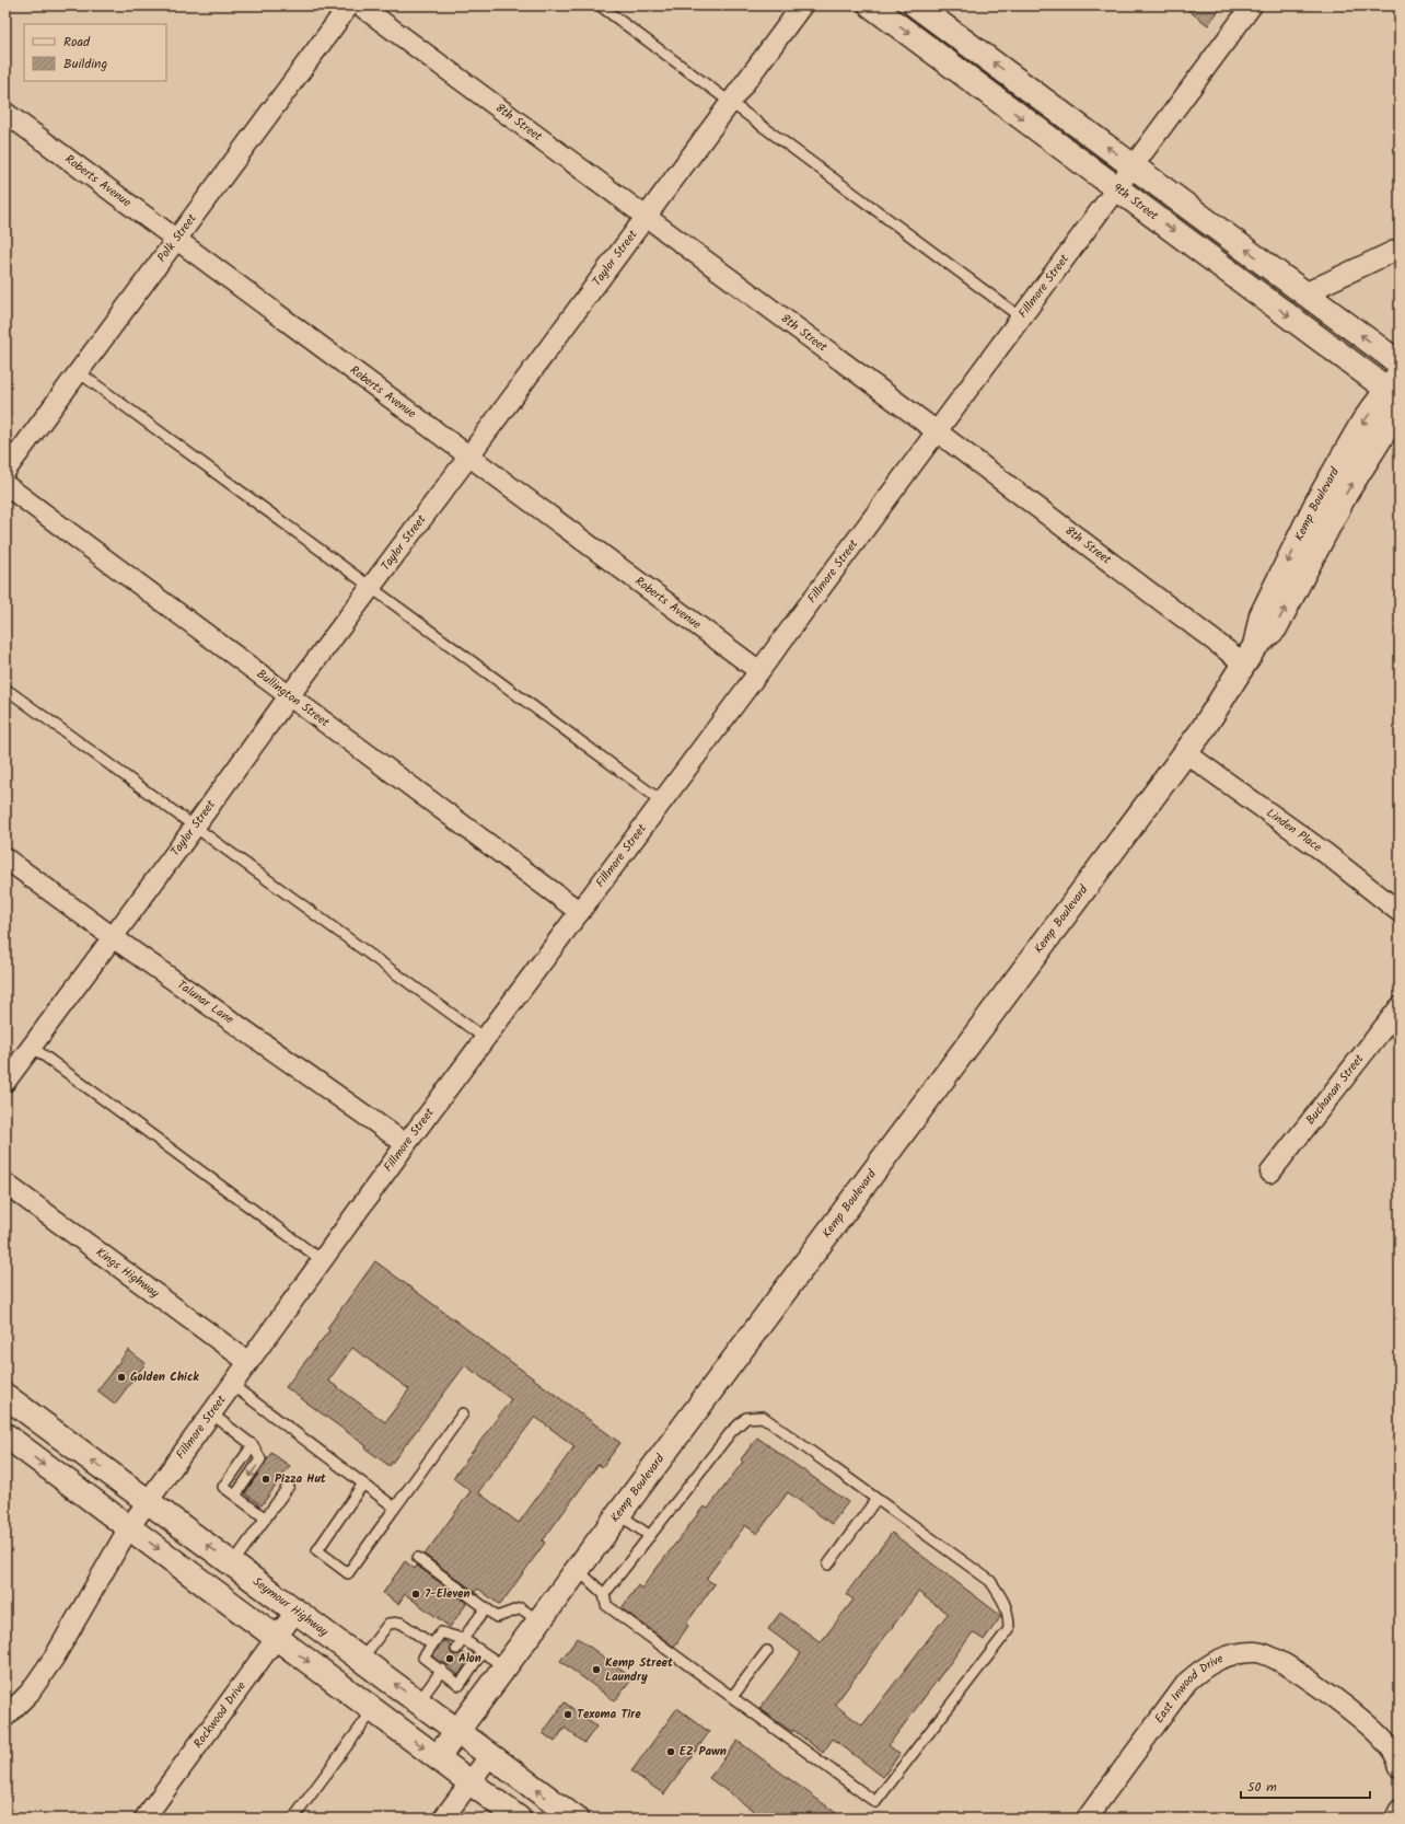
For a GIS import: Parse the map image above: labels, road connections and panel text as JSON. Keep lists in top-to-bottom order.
{
  "streets": {
    "main road": ["9th Street", "Kemp Boulevard", "Seymour Highway"],
    "street": [
      "8th Street",
      "Roberts Avenue",
      "Polk Street",
      "Taylor Street",
      "Fillmore Street",
      "Bullington Street",
      "Linden Place",
      "Talunar Lane",
      "Buchanan Street",
      "Kings Highway",
      "East Inwood Drive",
      "Rockwood Drive"
    ]
  },
  "crossings": [
    ["8th Street", "Taylor Street"],
    ["8th Street", "Fillmore Street"],
    ["8th Street", "Kemp Boulevard"],
    ["Roberts Avenue", "Polk Street"],
    ["Roberts Avenue", "Taylor Street"],
    ["Roberts Avenue", "Fillmore Street"],
    ["9th Street", "Fillmore Street"],
    ["9th Street", "Kemp Boulevard"],
    ["Taylor Street", "Bullington Street"],
    ["Taylor Street", "Talunar Lane"],
    ["Fillmore Street", "Bullington Street"],
    ["Fillmore Street", "Talunar Lane"],
    ["Fillmore Street", "Kings Highway"],
    ["Fillmore Street", "Seymour Highway"],
    ["Kemp Boulevard", "Linden Place"],
    ["Kemp Boulevard", "Seymour Highway"],
    ["Seymour Highway", "Rockwood Drive"]
  ],
  "places": [
    "Golden Chick",
    "Pizza Hut",
    "7-Eleven",
    "Alon",
    "Kemp Street Laundry",
    "Texoma Tire",
    "EZ Pawn"
  ],
  "legend": ["Road", "Building"],
  "scale_bar": "50 m"
}
